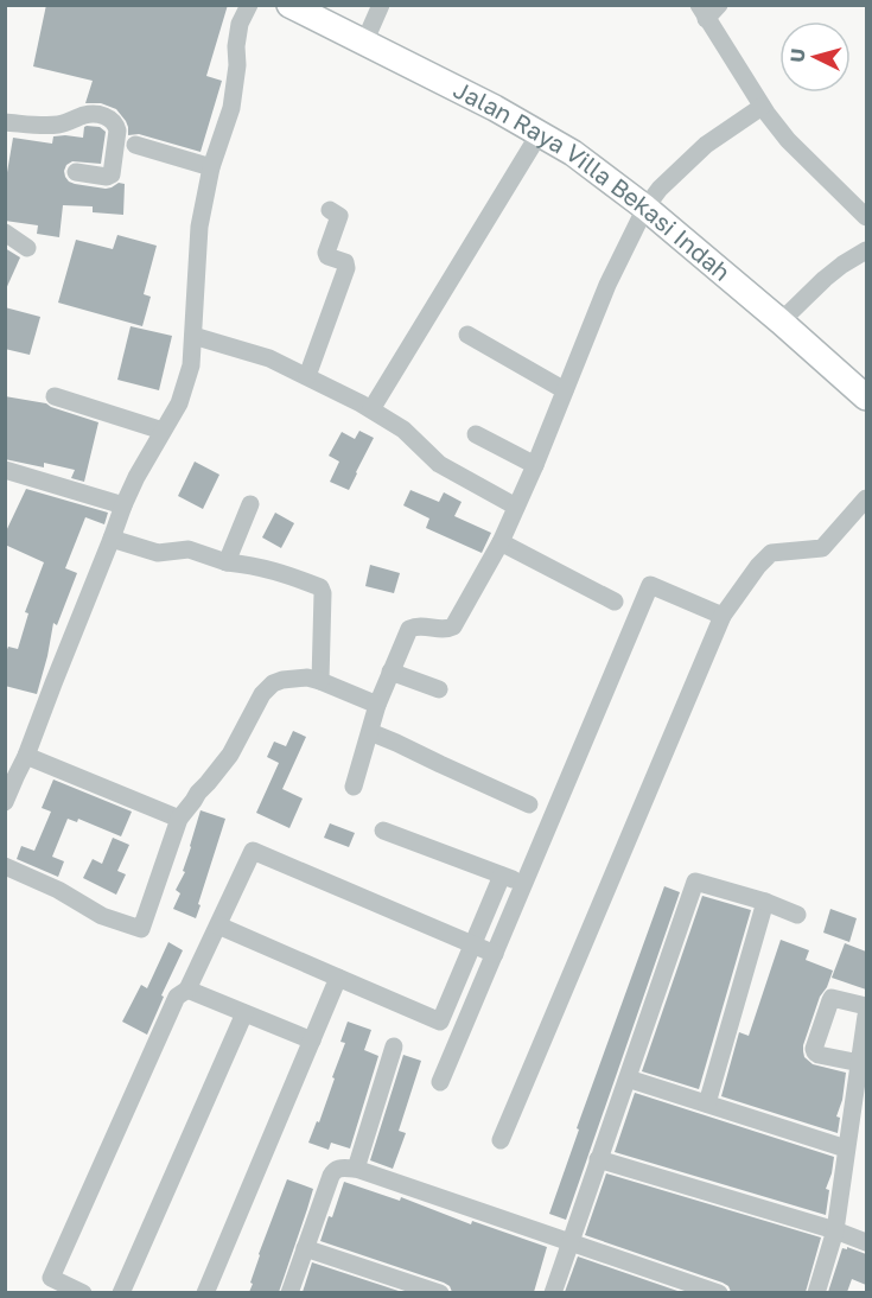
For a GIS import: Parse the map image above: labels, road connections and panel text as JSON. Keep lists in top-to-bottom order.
{
  "streets": {
    "main road": ["Jalan Raya Villa Bekasi Indah"]
  },
  "north": "left"
}
